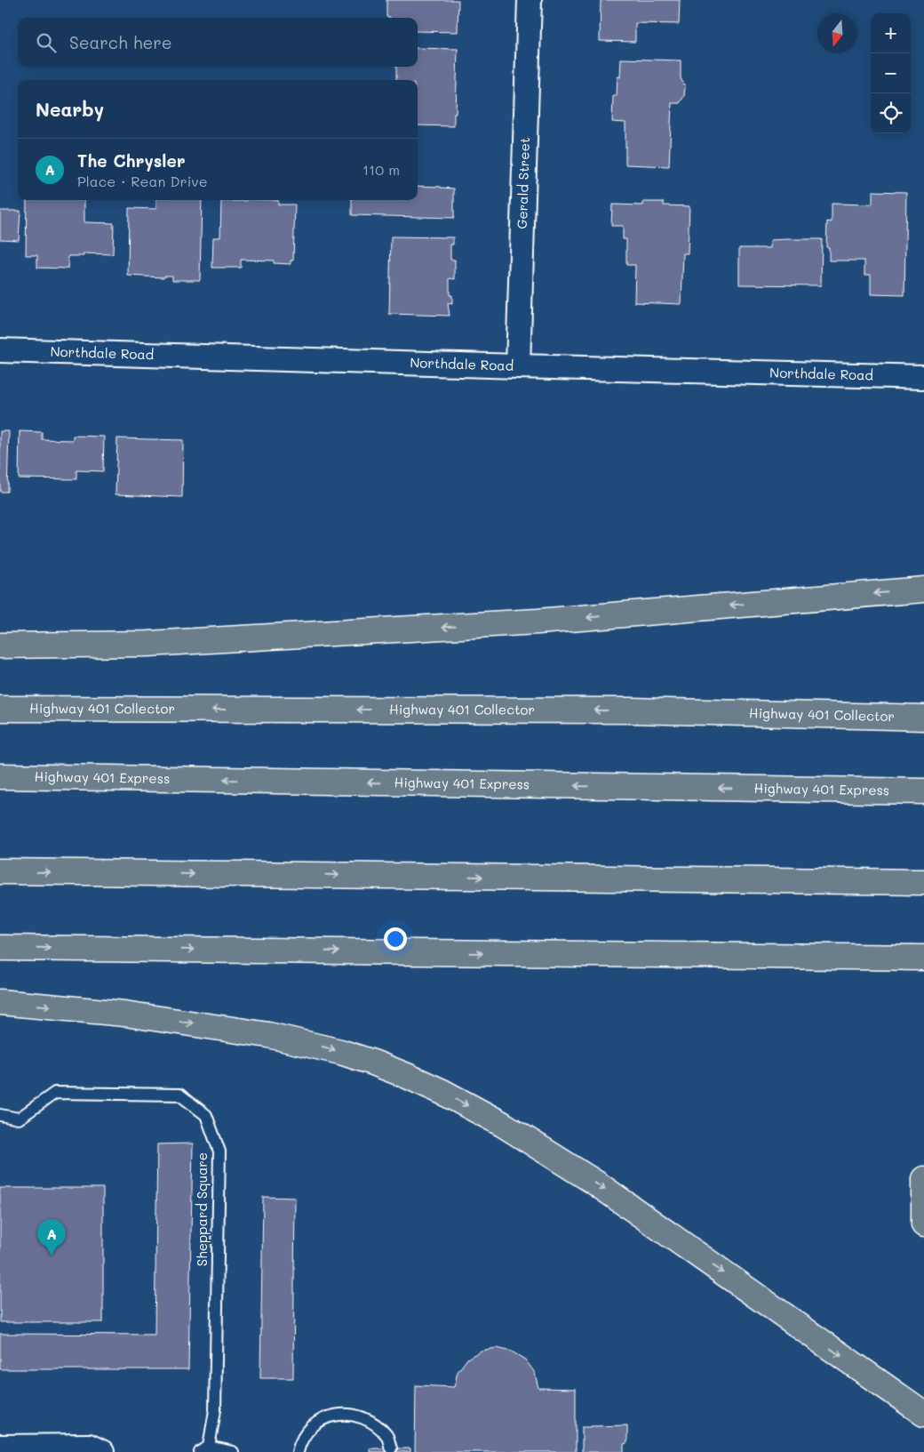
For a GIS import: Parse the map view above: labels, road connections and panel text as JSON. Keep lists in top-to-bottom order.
{
  "streets": {
    "highway": ["Highway 401 Collector", "Highway 401 Express"],
    "street": ["Gerald Street", "Northdale Road"],
    "lane": ["Sheppard Square"]
  },
  "crossings": [
    ["Gerald Street", "Northdale Road"]
  ],
  "north": "bottom",
  "page": {
    "map_buttons": ["+", "−"],
    "search": "Search here",
    "heading": "Nearby",
    "list": [
      {
        "mark": "A",
        "name": "The Chrysler",
        "note": "Place · Rean Drive",
        "value": "110 m"
      }
    ],
    "pins": "A"
  }
}
